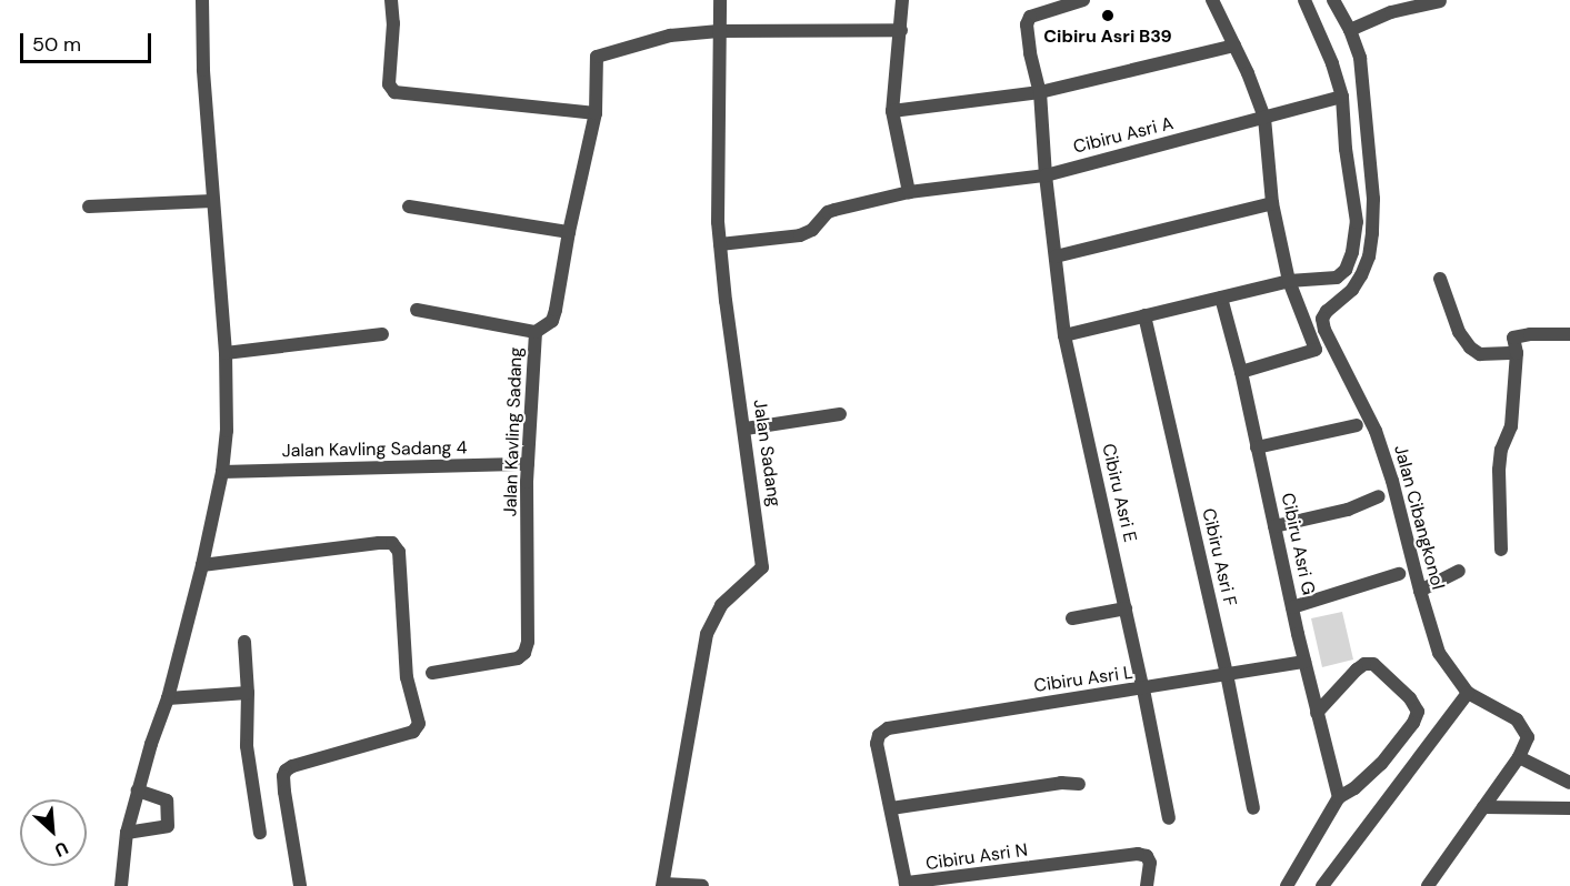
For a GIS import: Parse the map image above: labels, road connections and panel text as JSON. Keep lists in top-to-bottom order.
{
  "streets": {
    "street": [
      "Cibiru Asri A",
      "Jalan Kavling Sadang",
      "Jalan Kavling Sadang 4",
      "Jalan Sadang",
      "Cibiru Asri E",
      "Jalan Cibangkonol",
      "Cibiru Asri G",
      "Cibiru Asri F",
      "Cibiru Asri L",
      "Cibiru Asri N"
    ]
  },
  "crossings": [
    ["Cibiru Asri A", "Jalan Sadang"],
    ["Cibiru Asri A", "Cibiru Asri E"],
    ["Jalan Kavling Sadang", "Jalan Kavling Sadang 4"],
    ["Jalan Kavling Sadang", "Jalan Sadang"],
    ["Cibiru Asri E", "Cibiru Asri L"],
    ["Cibiru Asri G", "Cibiru Asri L"],
    ["Cibiru Asri F", "Cibiru Asri L"],
    ["Cibiru Asri L", "Cibiru Asri N"]
  ],
  "places": ["Cibiru Asri B39"],
  "scale_bar": "50 m",
  "north": "bottom right"
}
